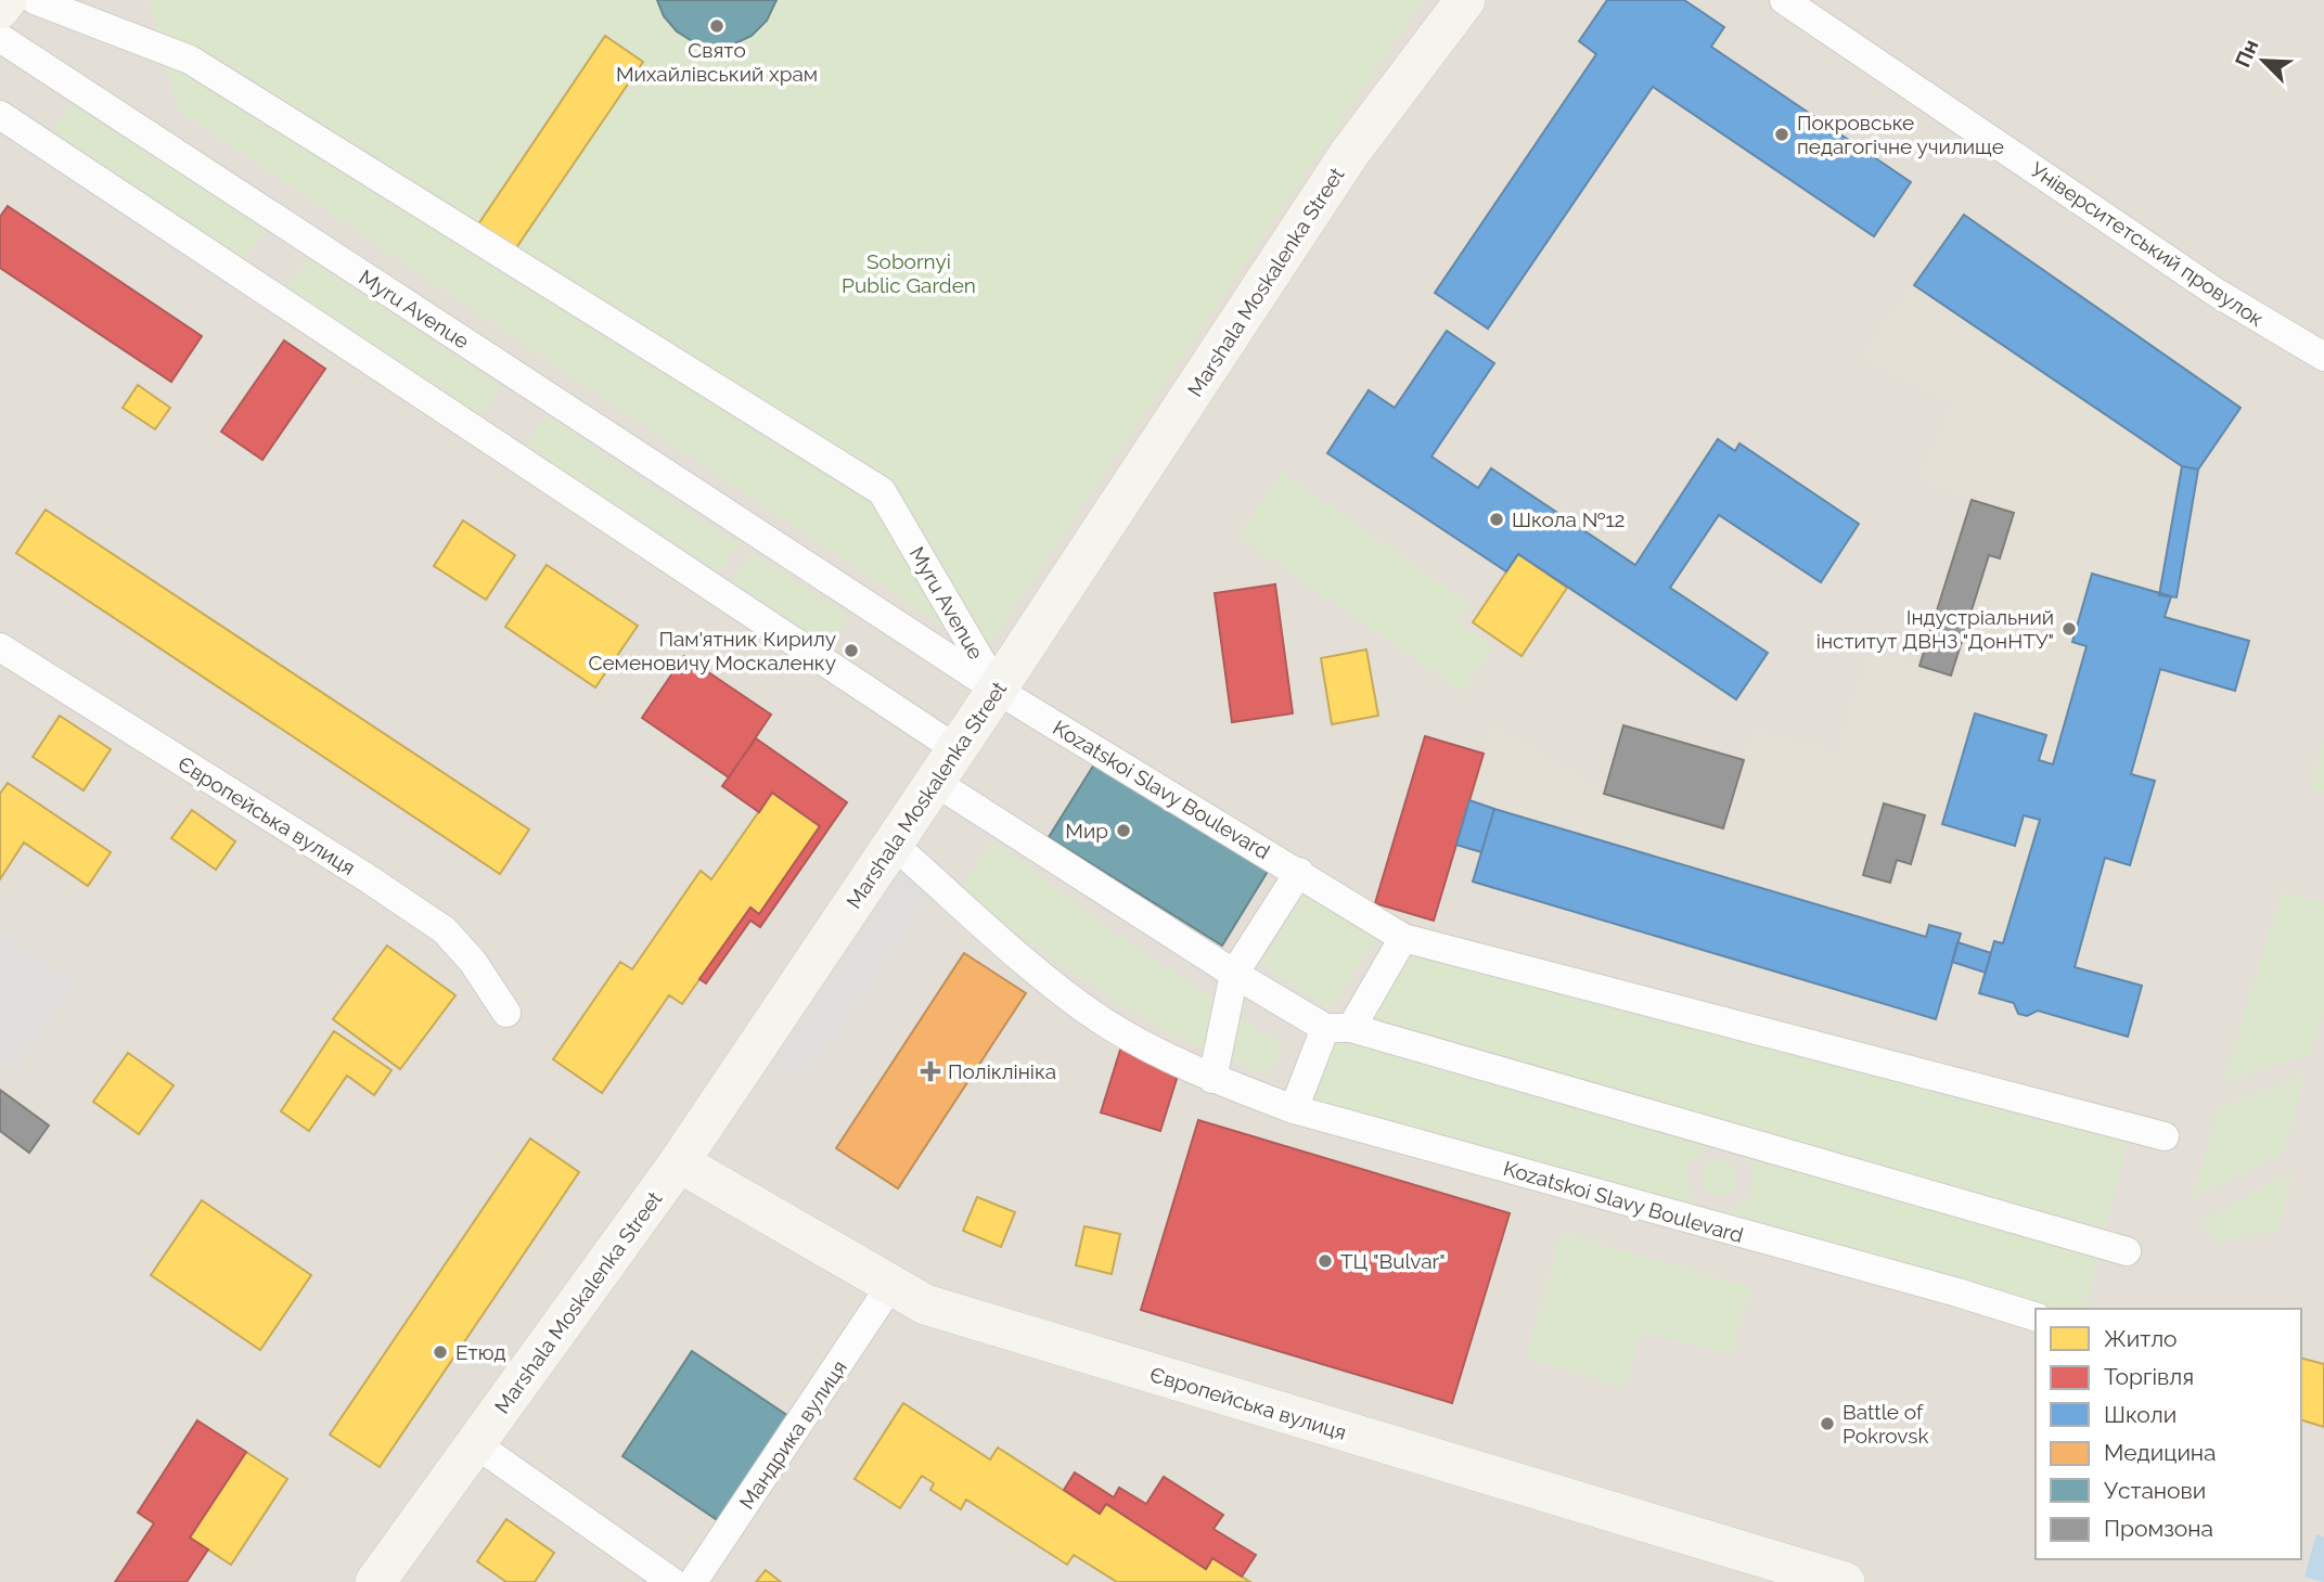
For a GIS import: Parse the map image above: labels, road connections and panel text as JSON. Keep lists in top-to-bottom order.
{
  "streets": {
    "street": [
      "Університетський провулок",
      "Marshala Moskalenka Street",
      "Myru Avenue",
      "Kozatskoi Slavy Boulevard",
      "Європейська вулиця",
      "Мандрика вулиця"
    ]
  },
  "crossings": [
    ["Marshala Moskalenka Street", "Myru Avenue"],
    ["Marshala Moskalenka Street", "Kozatskoi Slavy Boulevard"],
    ["Marshala Moskalenka Street", "Європейська вулиця"],
    ["Myru Avenue", "Kozatskoi Slavy Boulevard"],
    ["Європейська вулиця", "Мандрика вулиця"]
  ],
  "parks": ["Sobornyi Public Garden"],
  "places": {
    "other": [
      "Свято Михайлівський храм",
      "Покровське педагогічне училище",
      "Школа №12",
      "Індустріальний інститут ДВНЗ \"ДонНТУ\"",
      "Пам'ятник Кирилу Семеновичу Москаленку",
      "Мир",
      "ТЦ \"Bulvar\"",
      "Етюд",
      "Battle of Pokrovsk"
    ],
    "health": ["Поліклініка"]
  },
  "legend": [
    "Житло",
    "Торгівля",
    "Школи",
    "Медицина",
    "Установи",
    "Промзона"
  ],
  "north": "top left"
}
